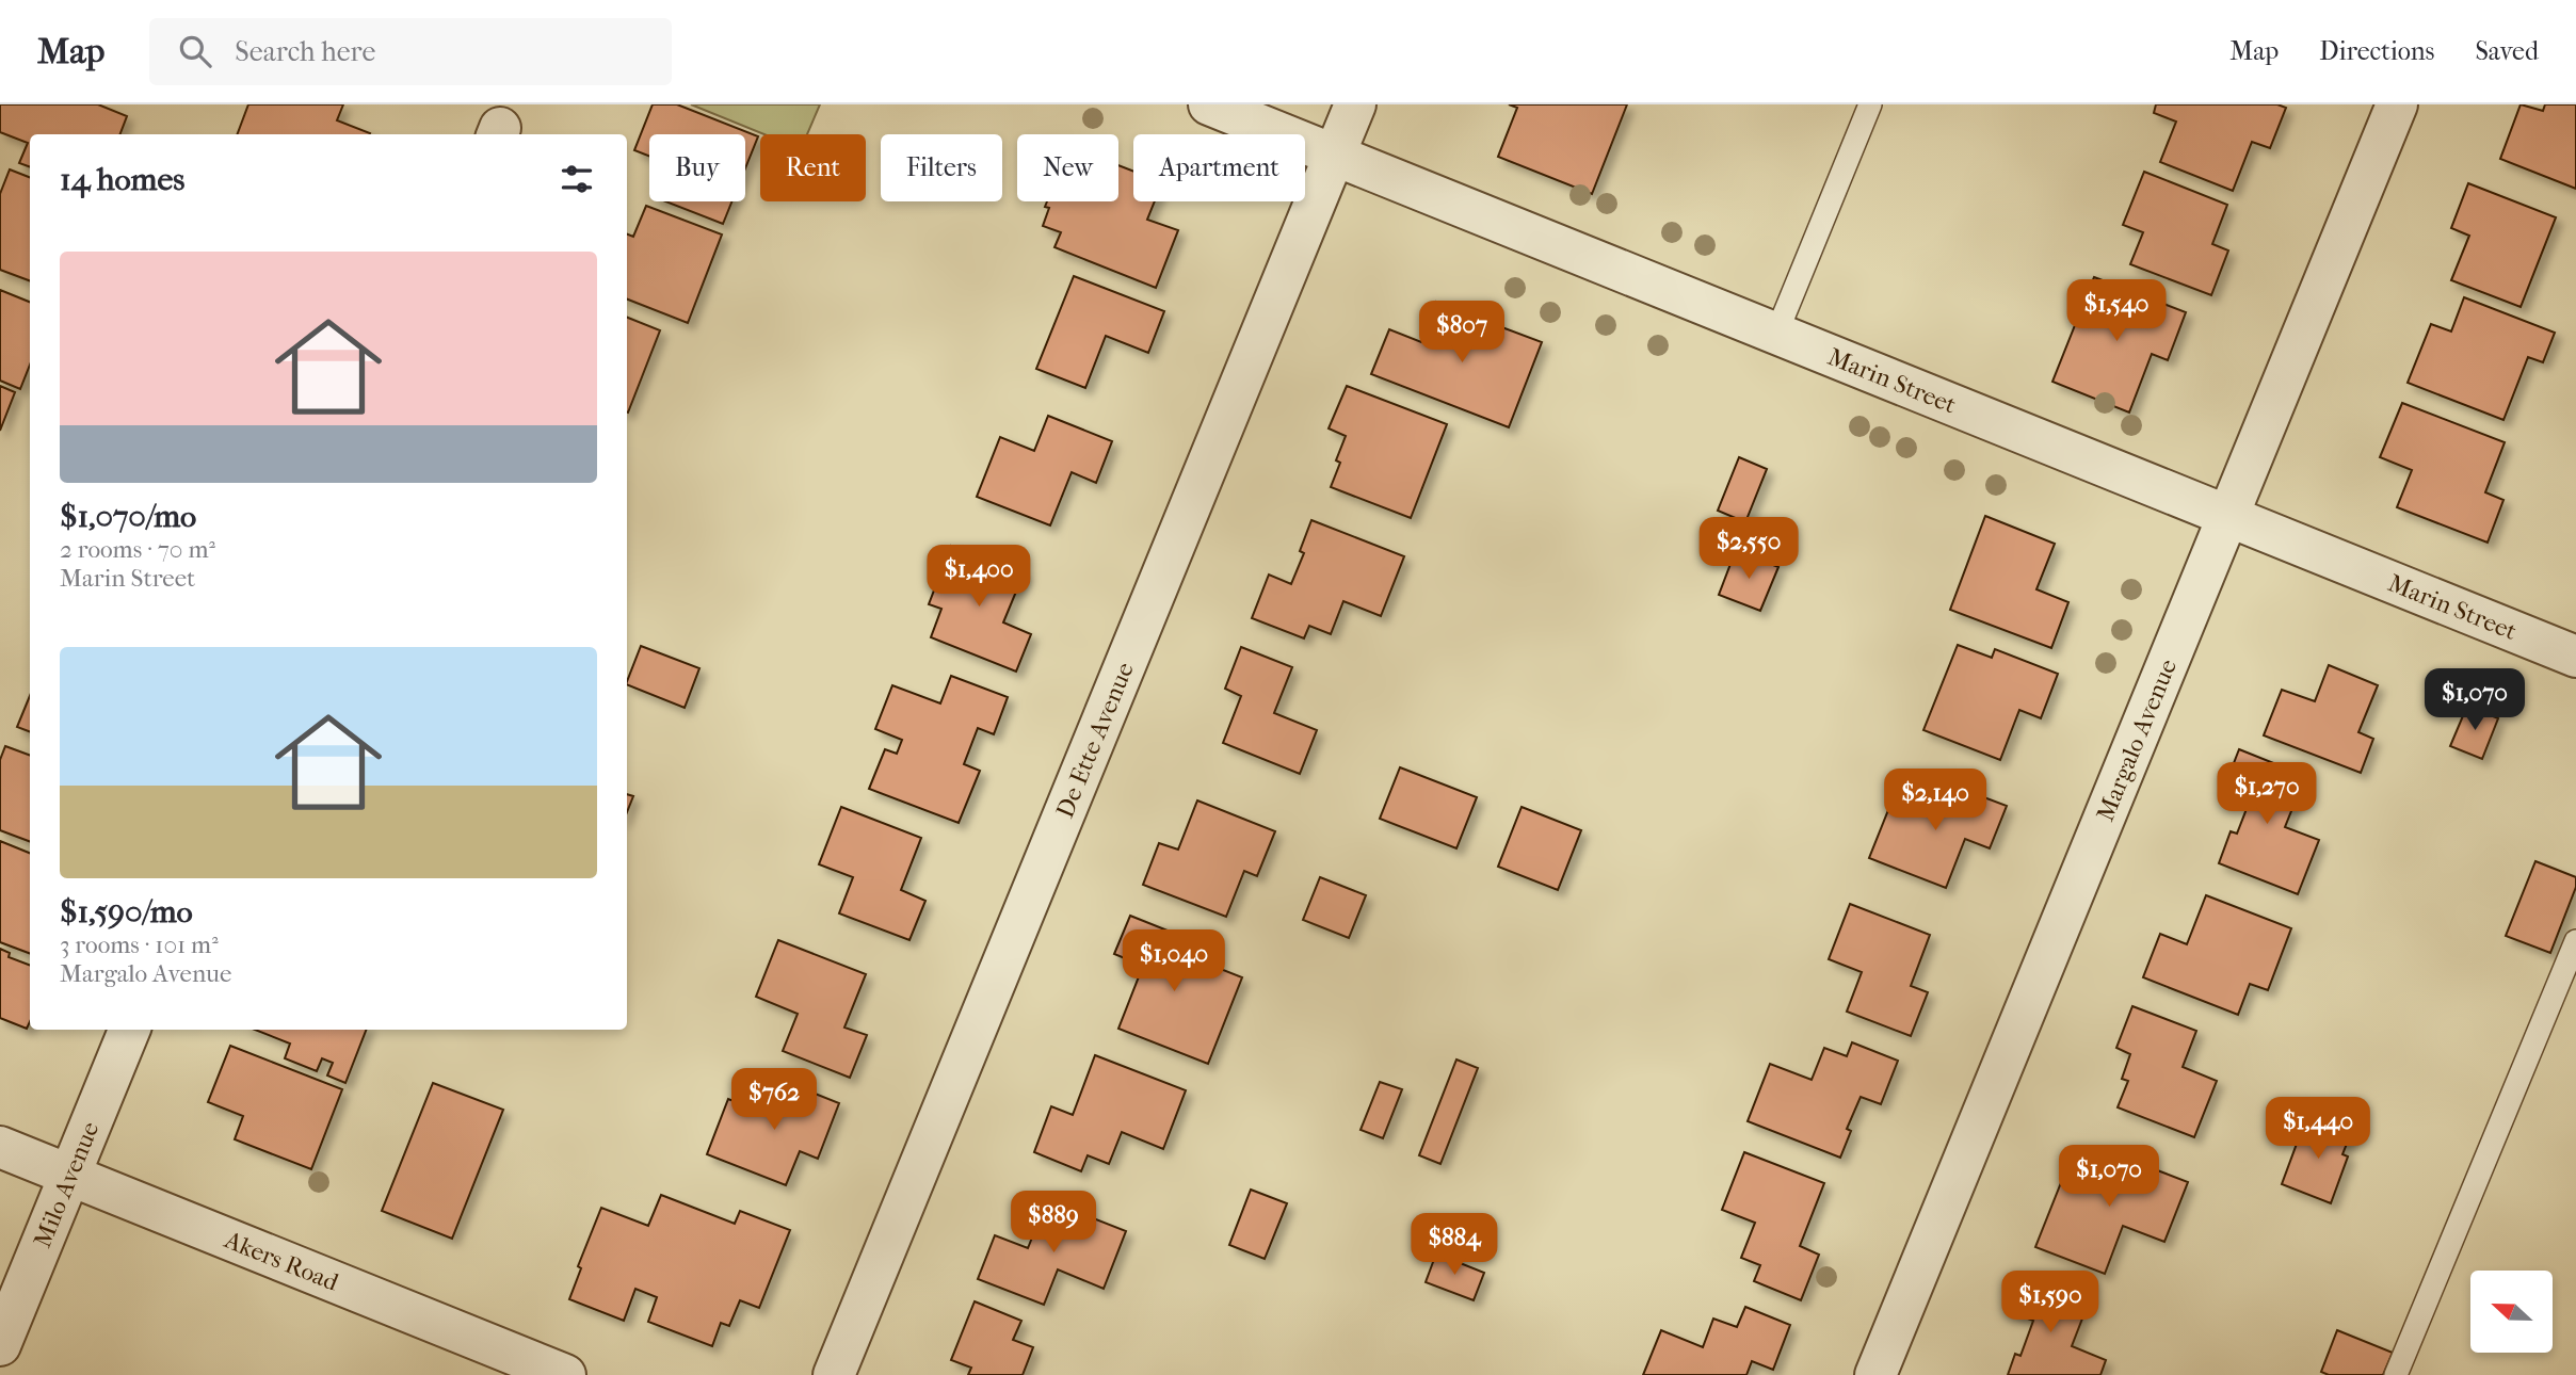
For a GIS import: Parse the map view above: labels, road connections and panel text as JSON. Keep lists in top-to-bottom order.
{
  "streets": {
    "street": [
      "Marin Street",
      "De Ette Avenue",
      "Margalo Avenue",
      "Milo Avenue",
      "Akers Road"
    ]
  },
  "crossings": [
    ["Marin Street", "De Ette Avenue"],
    ["Marin Street", "Margalo Avenue"],
    ["Milo Avenue", "Akers Road"]
  ],
  "north": "left",
  "page": {
    "header": "Map",
    "search": "Search here",
    "nav": ["Map", "Directions", "Saved"],
    "chip": [
      "Buy",
      "Rent",
      "Filters",
      "New",
      "Apartment"
    ],
    "heading": "14 homes",
    "list": [
      {
        "name": "$1,070/mo",
        "note": "2 rooms · 70 m² · Marin Street"
      },
      {
        "name": "$1,590/mo",
        "note": "3 rooms · 101 m² · Margalo Avenue"
      }
    ],
    "price": [
      "$1,540",
      "$807",
      "$2,550",
      "$1,400",
      "$1,070",
      "$1,270",
      "$2,140",
      "$1,040",
      "$762",
      "$1,440",
      "$1,070",
      "$889",
      "$884",
      "$1,590"
    ]
  }
}
